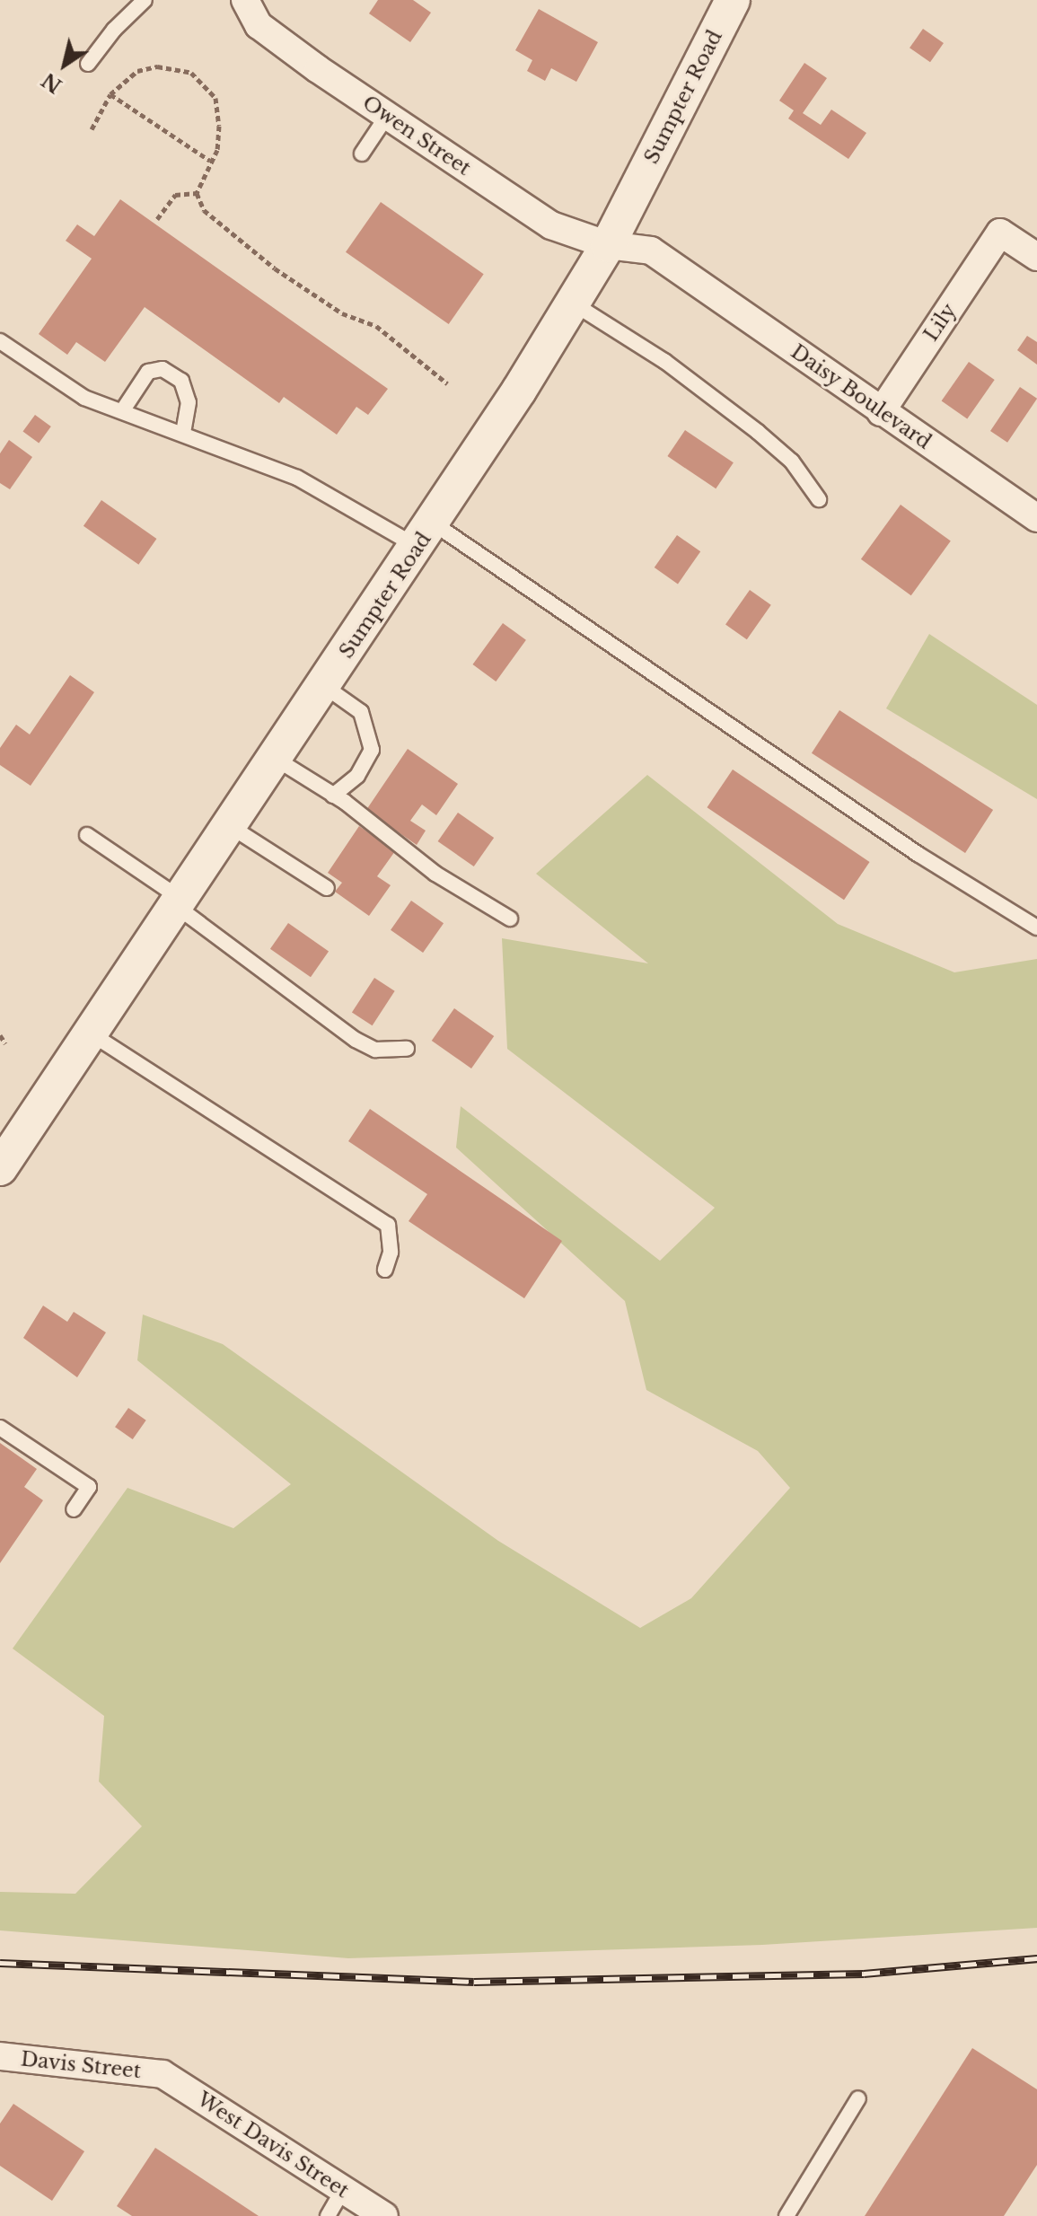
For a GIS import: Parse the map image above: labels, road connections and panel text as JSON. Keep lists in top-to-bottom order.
{
  "streets": {
    "street": [
      "Sumpter Road",
      "Owen Street",
      "Lily",
      "Daisy Boulevard",
      "Davis Street",
      "West Davis Street"
    ]
  },
  "crossings": [
    ["Sumpter Road", "Owen Street"],
    ["Sumpter Road", "Daisy Boulevard"],
    ["Owen Street", "Daisy Boulevard"],
    ["Lily", "Daisy Boulevard"],
    ["Davis Street", "West Davis Street"]
  ],
  "north": "bottom left"
}
